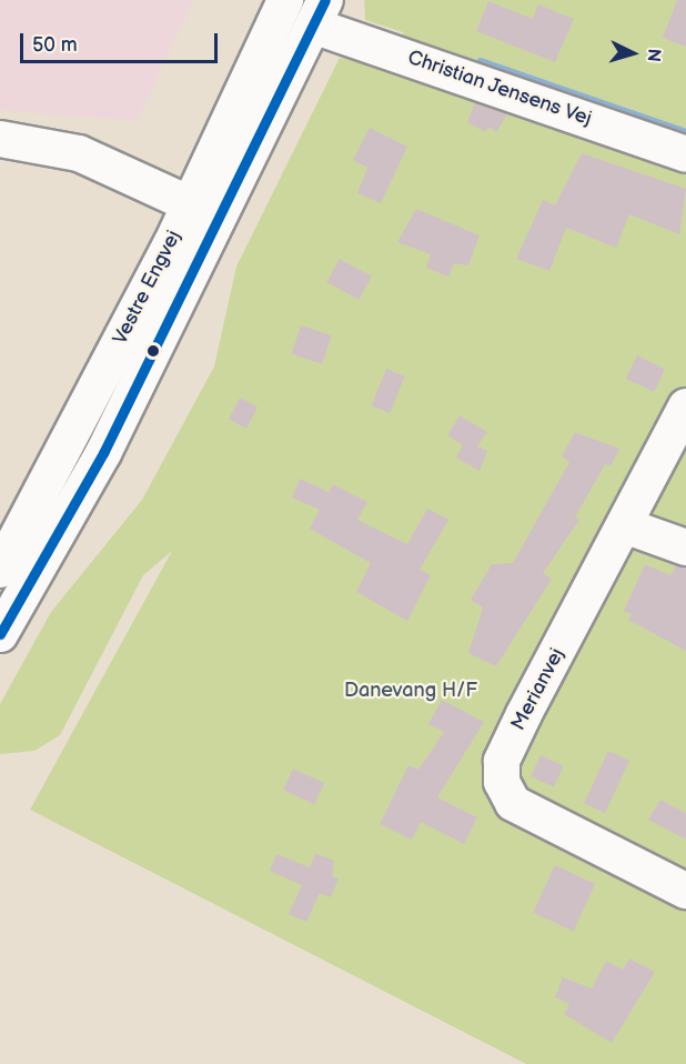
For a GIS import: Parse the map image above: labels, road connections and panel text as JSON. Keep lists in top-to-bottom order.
{
  "streets": {
    "street": ["Christian Jensens Vej", "Vestre Engvej", "Merianvej"]
  },
  "crossings": [
    ["Christian Jensens Vej", "Vestre Engvej"]
  ],
  "parks": ["Danevang H/F"],
  "scale_bar": "50 m",
  "north": "right"
}
